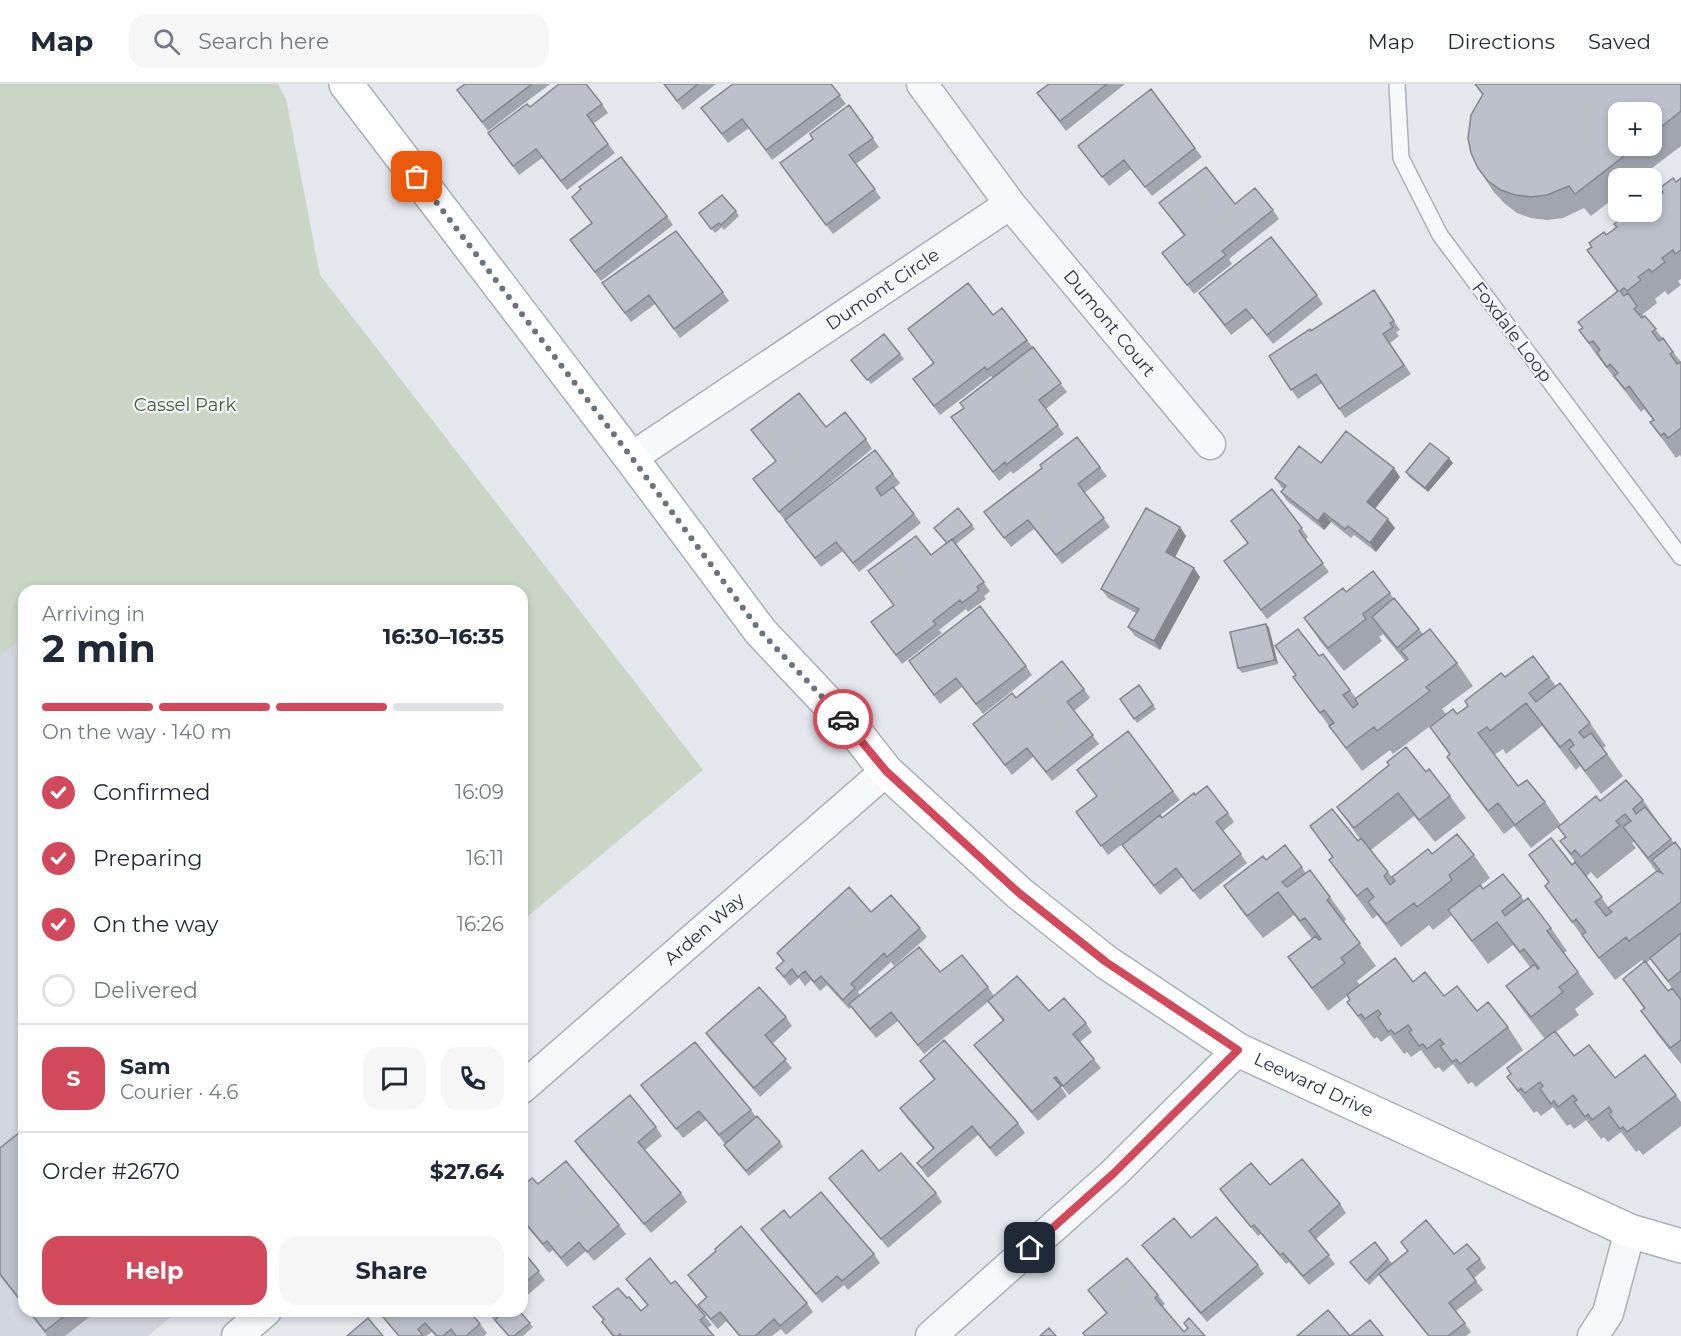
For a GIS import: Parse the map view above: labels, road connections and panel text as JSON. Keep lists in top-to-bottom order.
{
  "streets": {
    "street": [
      "Dumont Circle",
      "Dumont Court",
      "Arden Way",
      "Leeward Drive"
    ],
    "lane": ["Foxdale Loop"]
  },
  "crossings": [
    ["Dumont Circle", "Dumont Court"],
    ["Dumont Circle", "Leeward Drive"],
    ["Arden Way", "Leeward Drive"]
  ],
  "parks": ["Cassel Park"],
  "page": {
    "header": "Map",
    "search": "Search here",
    "nav": ["Map", "Directions", "Saved"],
    "map_buttons": ["+", "−"],
    "heading": ["2 min", "Arriving in", "16:30–16:35"],
    "panel": [
      "Sam",
      "Courier · 4.6",
      "Order #2670",
      "$27.64"
    ],
    "bar": "On the way · 140 m",
    "list": [
      ["Confirmed", "16:09"],
      ["Preparing", "16:11"],
      ["On the way", "16:26"],
      "Delivered"
    ],
    "round": "S",
    "buttons": ["Help", "Share"]
  }
}
